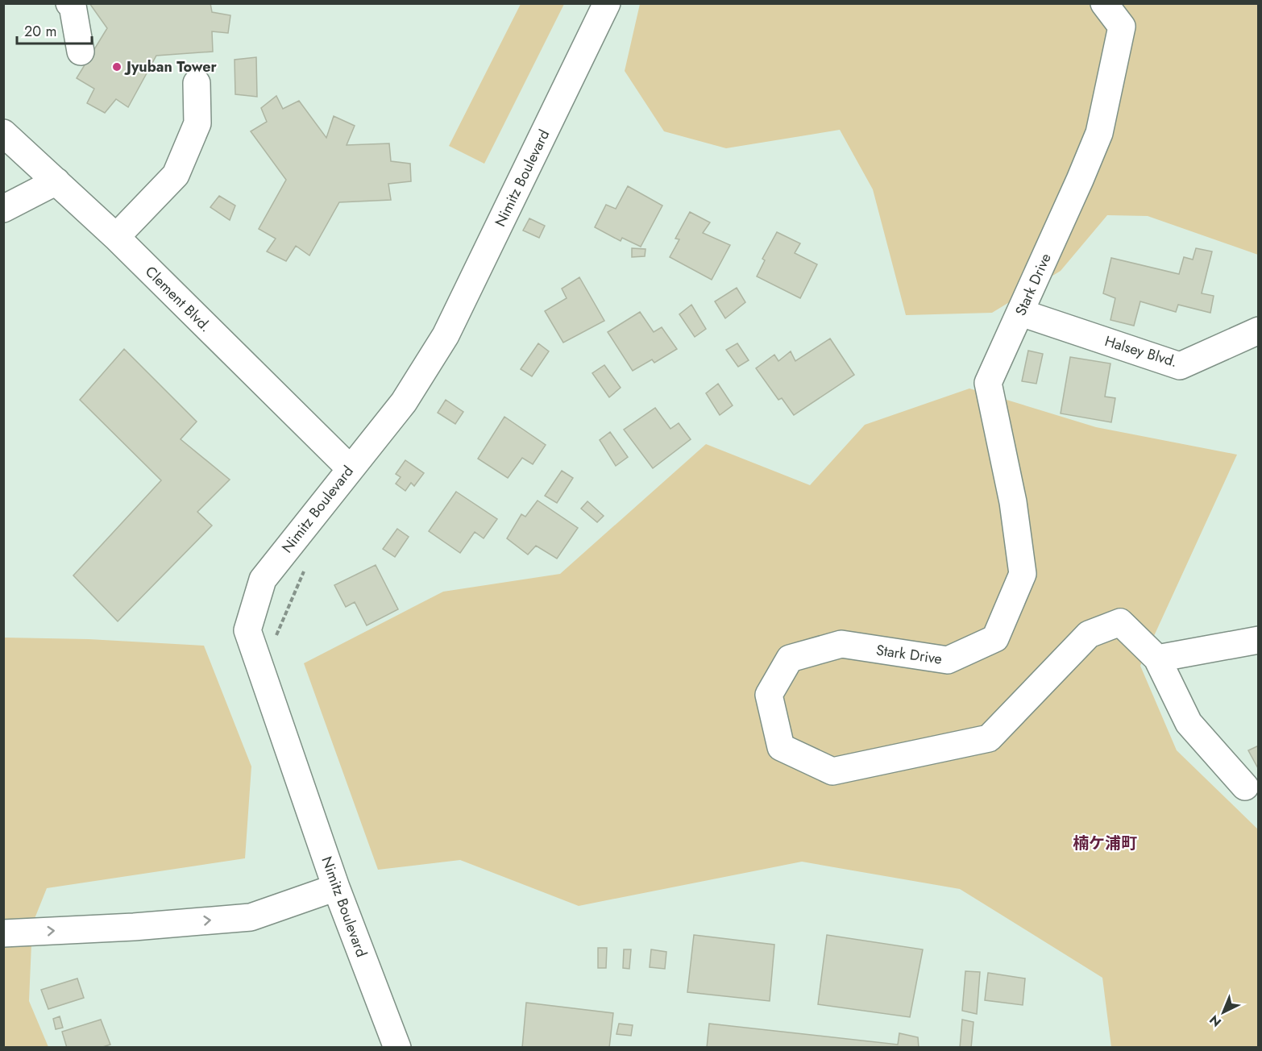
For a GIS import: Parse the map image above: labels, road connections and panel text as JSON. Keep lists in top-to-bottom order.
{
  "streets": {
    "street": [
      "Nimitz Boulevard",
      "Stark Drive",
      "Clement Blvd.",
      "Halsey Blvd."
    ]
  },
  "crossings": [
    ["Nimitz Boulevard", "Clement Blvd."],
    ["Stark Drive", "Halsey Blvd."]
  ],
  "districts": ["楠ケ浦町"],
  "places": ["Jyuban Tower"],
  "scale_bar": "20 m",
  "north": "bottom left"
}
